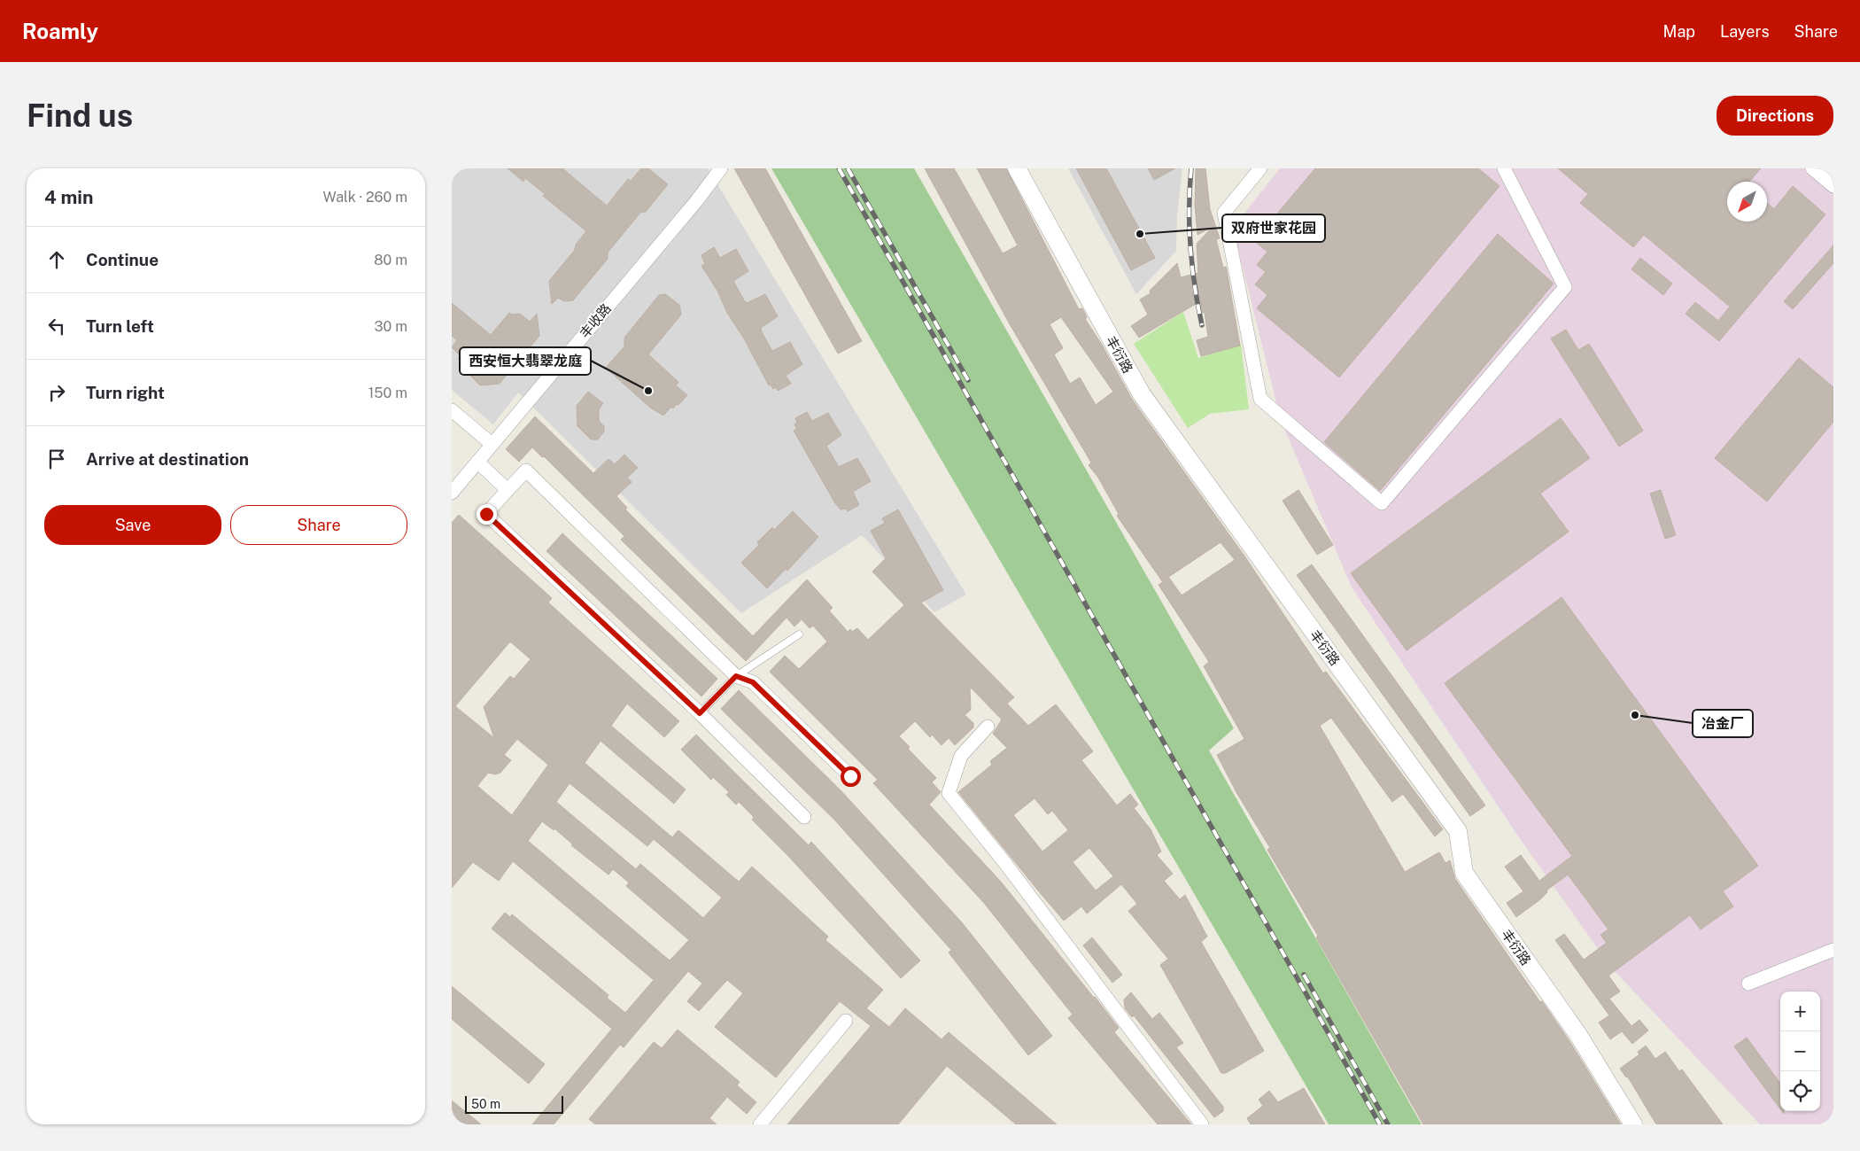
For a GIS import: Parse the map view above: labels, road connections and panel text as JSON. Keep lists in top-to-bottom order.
{
  "streets": {
    "street": ["丰收路", "丰衍路"]
  },
  "places": ["双府世家花园", "西安恒大翡翠龙庭", "冶金厂"],
  "scale_bar": "50 m",
  "north": "bottom left",
  "page": {
    "header": "Roamly",
    "nav": ["Map", "Layers", "Share"],
    "buttons": [
      "Directions",
      ["Save", "Share"]
    ],
    "title": "Find us",
    "heading": ["4 min", "Walk · 260 m"],
    "list": [
      ["Continue", "80 m"],
      ["Turn left", "30 m"],
      ["Turn right", "150 m"],
      "Arrive at destination"
    ],
    "map_buttons": ["+", "−"],
    "scale": "50 m"
  }
}
